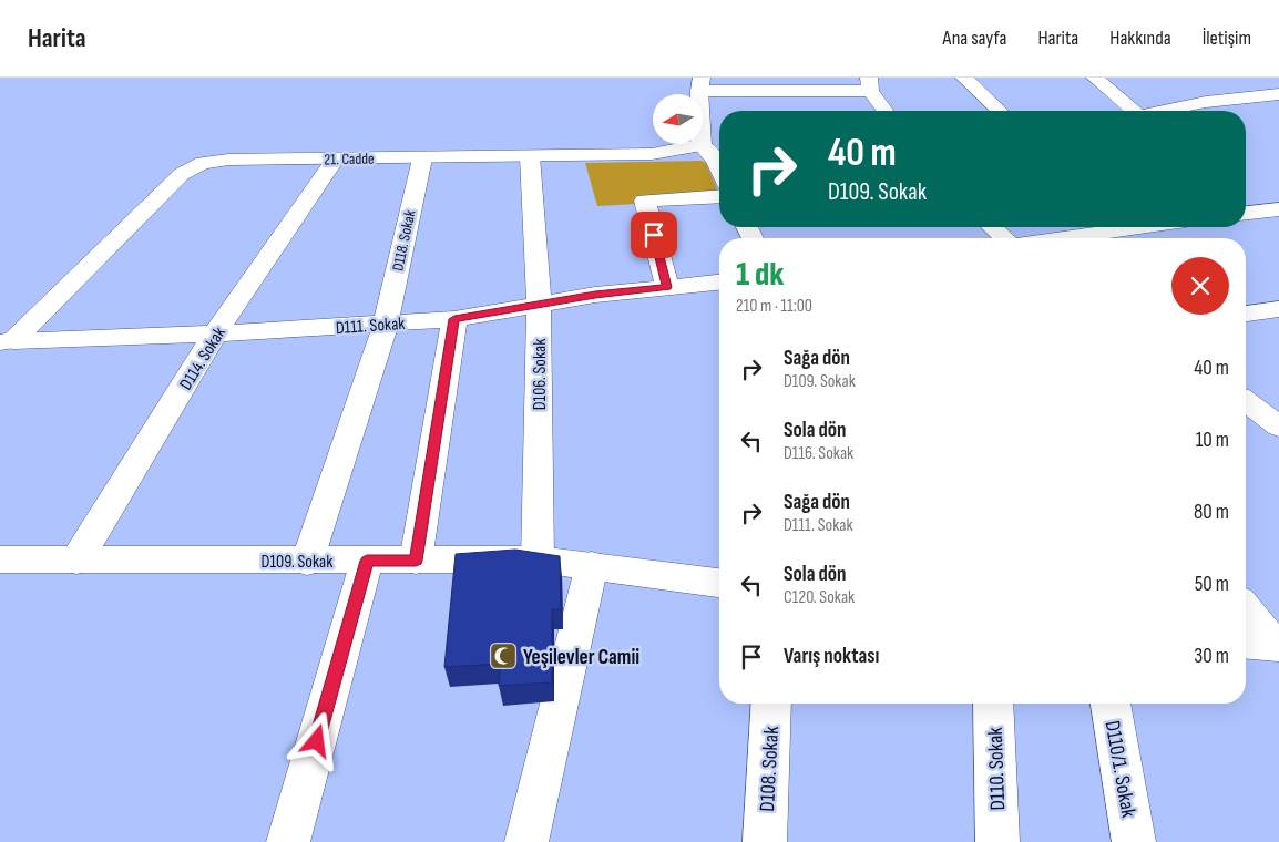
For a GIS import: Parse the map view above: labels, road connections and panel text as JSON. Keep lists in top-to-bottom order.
{
  "streets": {
    "street": [
      "21. Cadde",
      "D118. Sokak",
      "D111. Sokak",
      "D114. Sokak",
      "D106. Sokak",
      "D109. Sokak",
      "D108. Sokak",
      "D110. Sokak",
      "D110/1. Sokak"
    ]
  },
  "crossings": [
    ["21. Cadde", "D118. Sokak"],
    ["21. Cadde", "D111. Sokak"],
    ["21. Cadde", "D114. Sokak"],
    ["21. Cadde", "D106. Sokak"],
    ["D118. Sokak", "D111. Sokak"],
    ["D118. Sokak", "D109. Sokak"],
    ["D111. Sokak", "D114. Sokak"],
    ["D111. Sokak", "D106. Sokak"],
    ["D114. Sokak", "D109. Sokak"],
    ["D106. Sokak", "D109. Sokak"]
  ],
  "places": {
    "mosque": ["Yeşilevler Camii"]
  },
  "north": "left",
  "page": {
    "header": "Harita",
    "nav": [
      "Ana sayfa",
      "Harita",
      "Hakkında",
      "İletişim"
    ],
    "turn": ["40 m", "D109. Sokak"],
    "heading": ["1 dk", "210 m · 11:00"],
    "list": [
      {
        "name": "Sağa dön",
        "note": "D109. Sokak",
        "value": "40 m"
      },
      {
        "name": "Sola dön",
        "note": "D116. Sokak",
        "value": "10 m"
      },
      {
        "name": "Sağa dön",
        "note": "D111. Sokak",
        "value": "80 m"
      },
      {
        "name": "Sola dön",
        "note": "C120. Sokak",
        "value": "50 m"
      },
      {
        "name": "Varış noktası",
        "value": "30 m"
      }
    ]
  }
}
